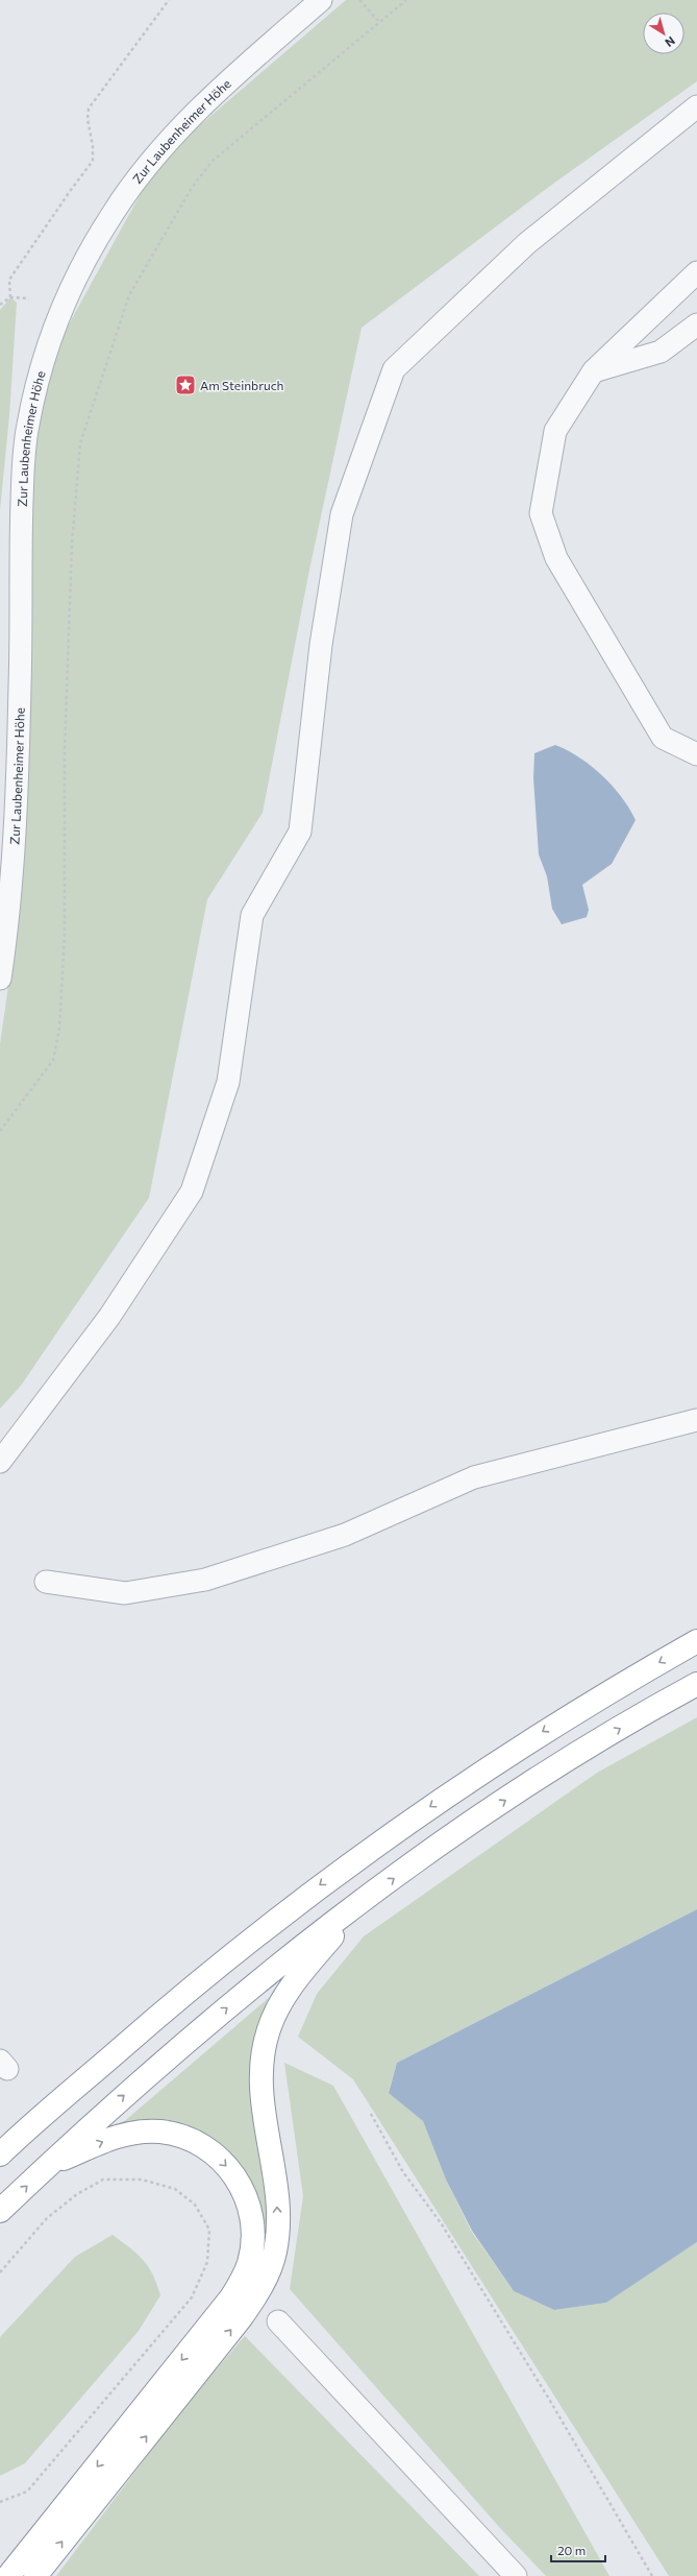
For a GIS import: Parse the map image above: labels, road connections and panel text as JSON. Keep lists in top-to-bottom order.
{
  "streets": {
    "street": ["Zur Laubenheimer Höhe"]
  },
  "places": {
    "place": ["Am Steinbruch"]
  },
  "scale_bar": "20 m",
  "north": "bottom right"
}
